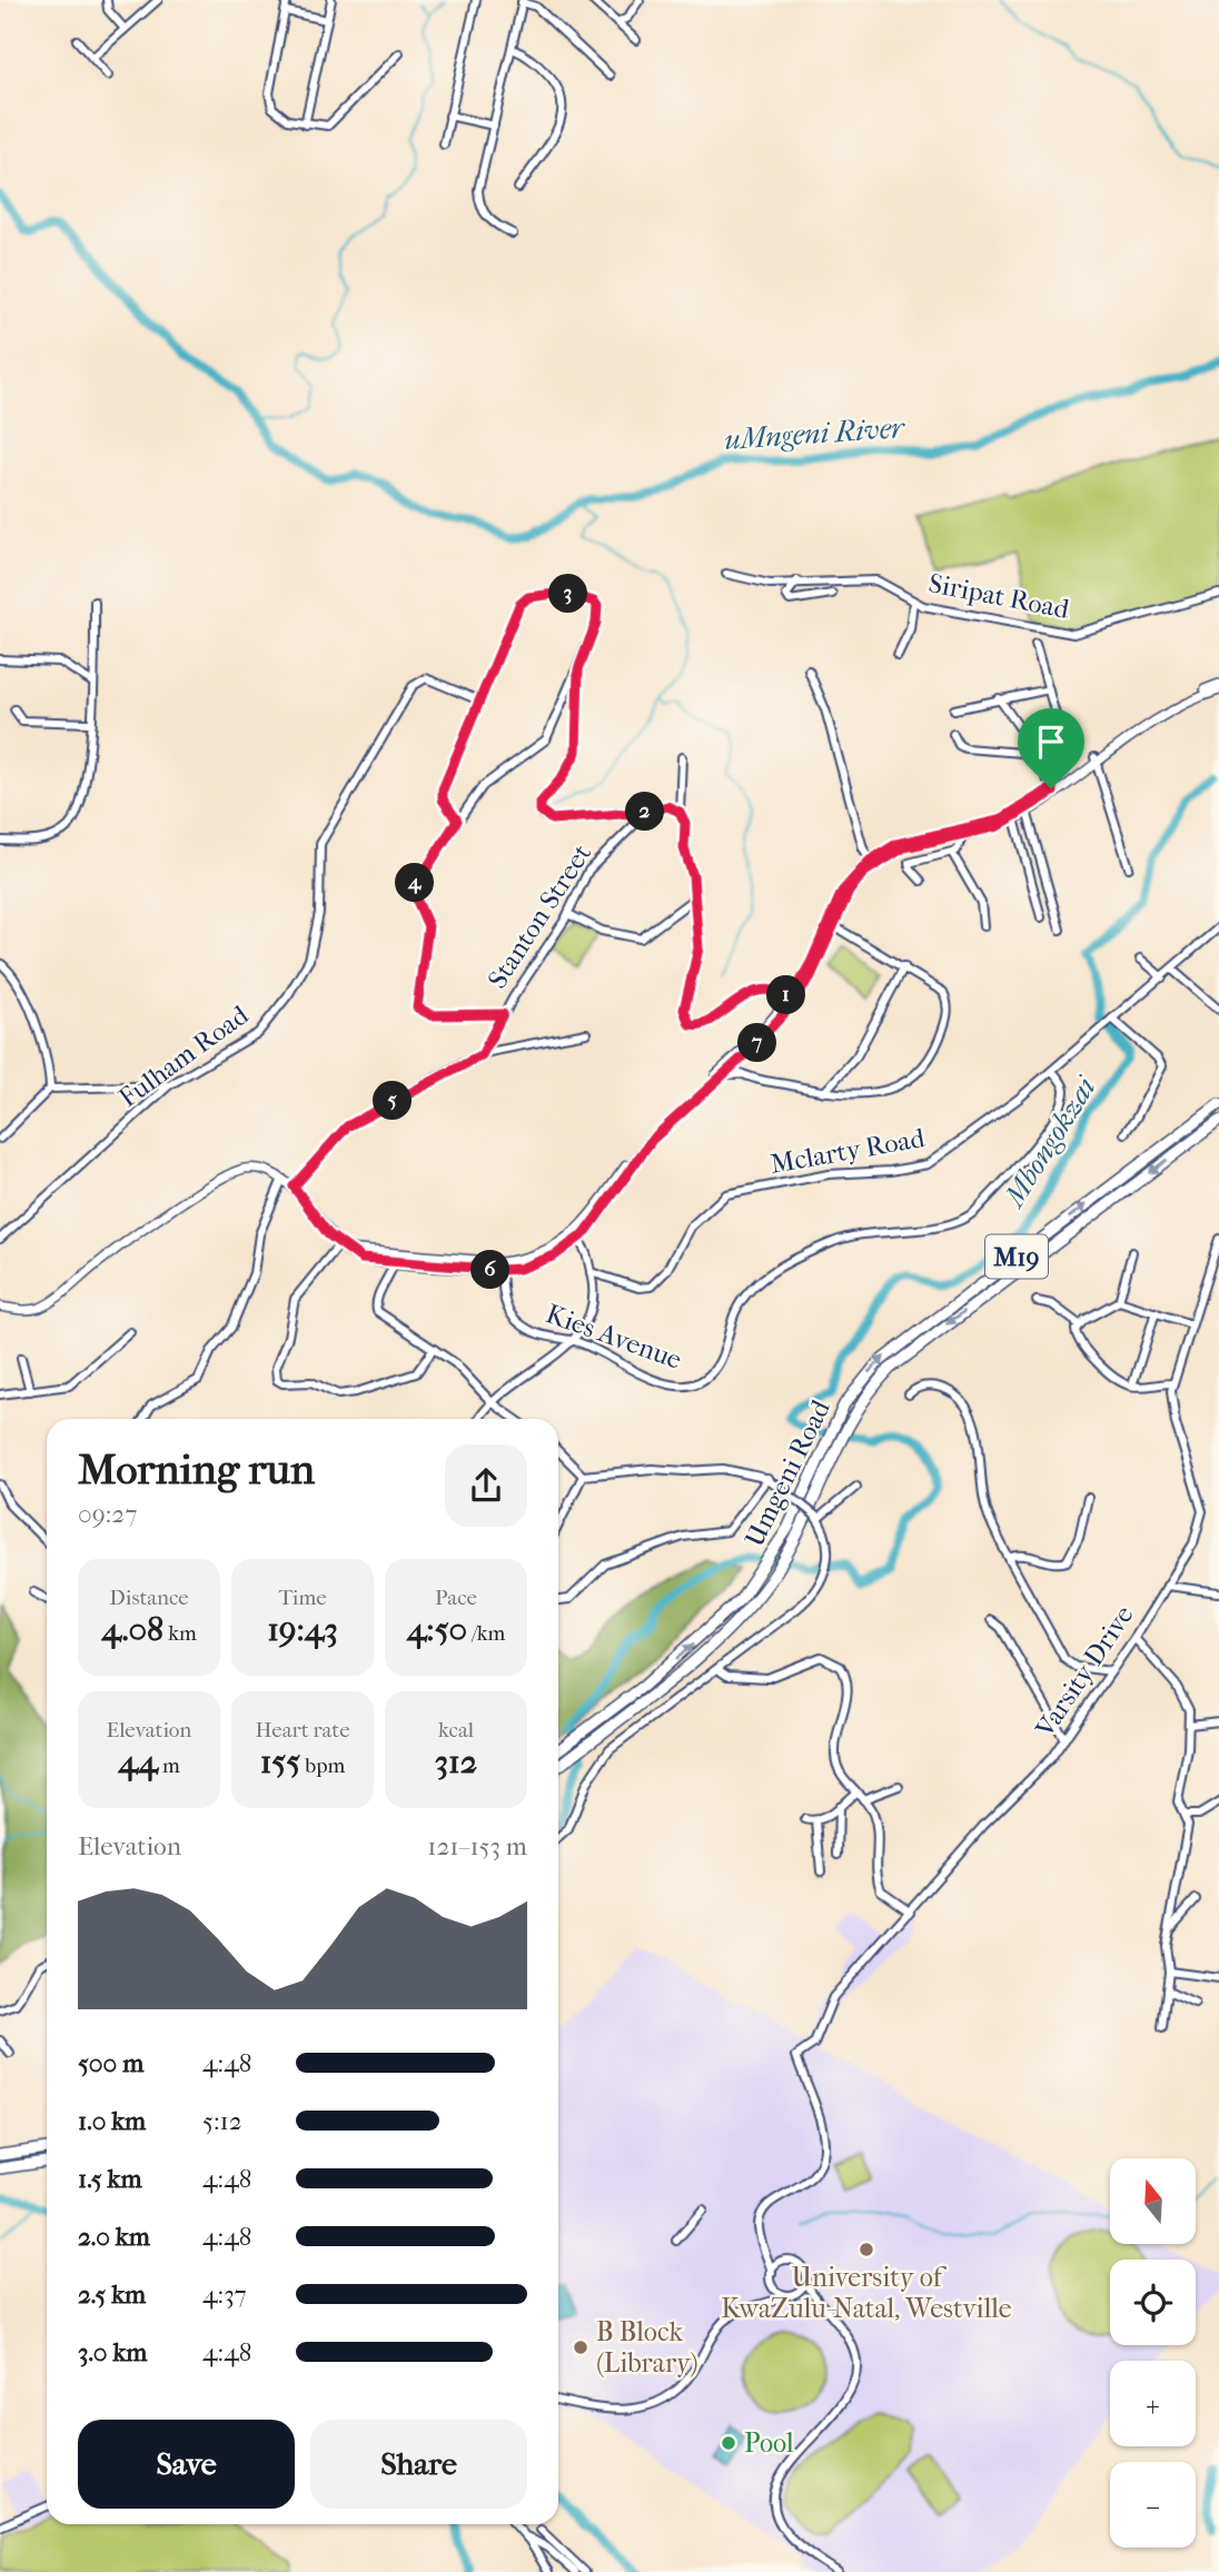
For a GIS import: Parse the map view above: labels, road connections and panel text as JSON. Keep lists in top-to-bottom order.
{
  "streets": {
    "highway": ["M19", "Umgeni Road"],
    "street": [
      "Siripat Road",
      "Stanton Street",
      "Fulham Road",
      "Mclarty Road",
      "Kies Avenue",
      "Varsity Drive"
    ]
  },
  "crossings": [
    ["Mclarty Road", "Kies Avenue"]
  ],
  "water": ["uMngeni River", "Mbongokzai"],
  "places": ["University of KwaZulu-Natal, Westville", "B Block (Library)", "Pool"],
  "north": "top",
  "page": {
    "pins": [
      "3",
      "2",
      "4",
      "1",
      "7",
      "5",
      "6"
    ],
    "heading": ["Morning run", "09:27"],
    "stats": [
      ["Distance", "4.08 km"],
      ["Time", "19:43"],
      ["Pace", "4:50 /km"],
      ["Elevation", "44 m"],
      ["Heart rate", "155 bpm"],
      ["kcal", "312"]
    ],
    "chart": ["Elevation", "121–153 m"],
    "list": [
      {
        "name": "500 m",
        "note": "4:48"
      },
      {
        "name": "1.0 km",
        "note": "5:12"
      },
      {
        "name": "1.5 km",
        "note": "4:48"
      },
      {
        "name": "2.0 km",
        "note": "4:48"
      },
      {
        "name": "2.5 km",
        "note": "4:37"
      },
      {
        "name": "3.0 km",
        "note": "4:48"
      }
    ],
    "map_buttons": ["+", "−"],
    "buttons": ["Save", "Share"]
  }
}
